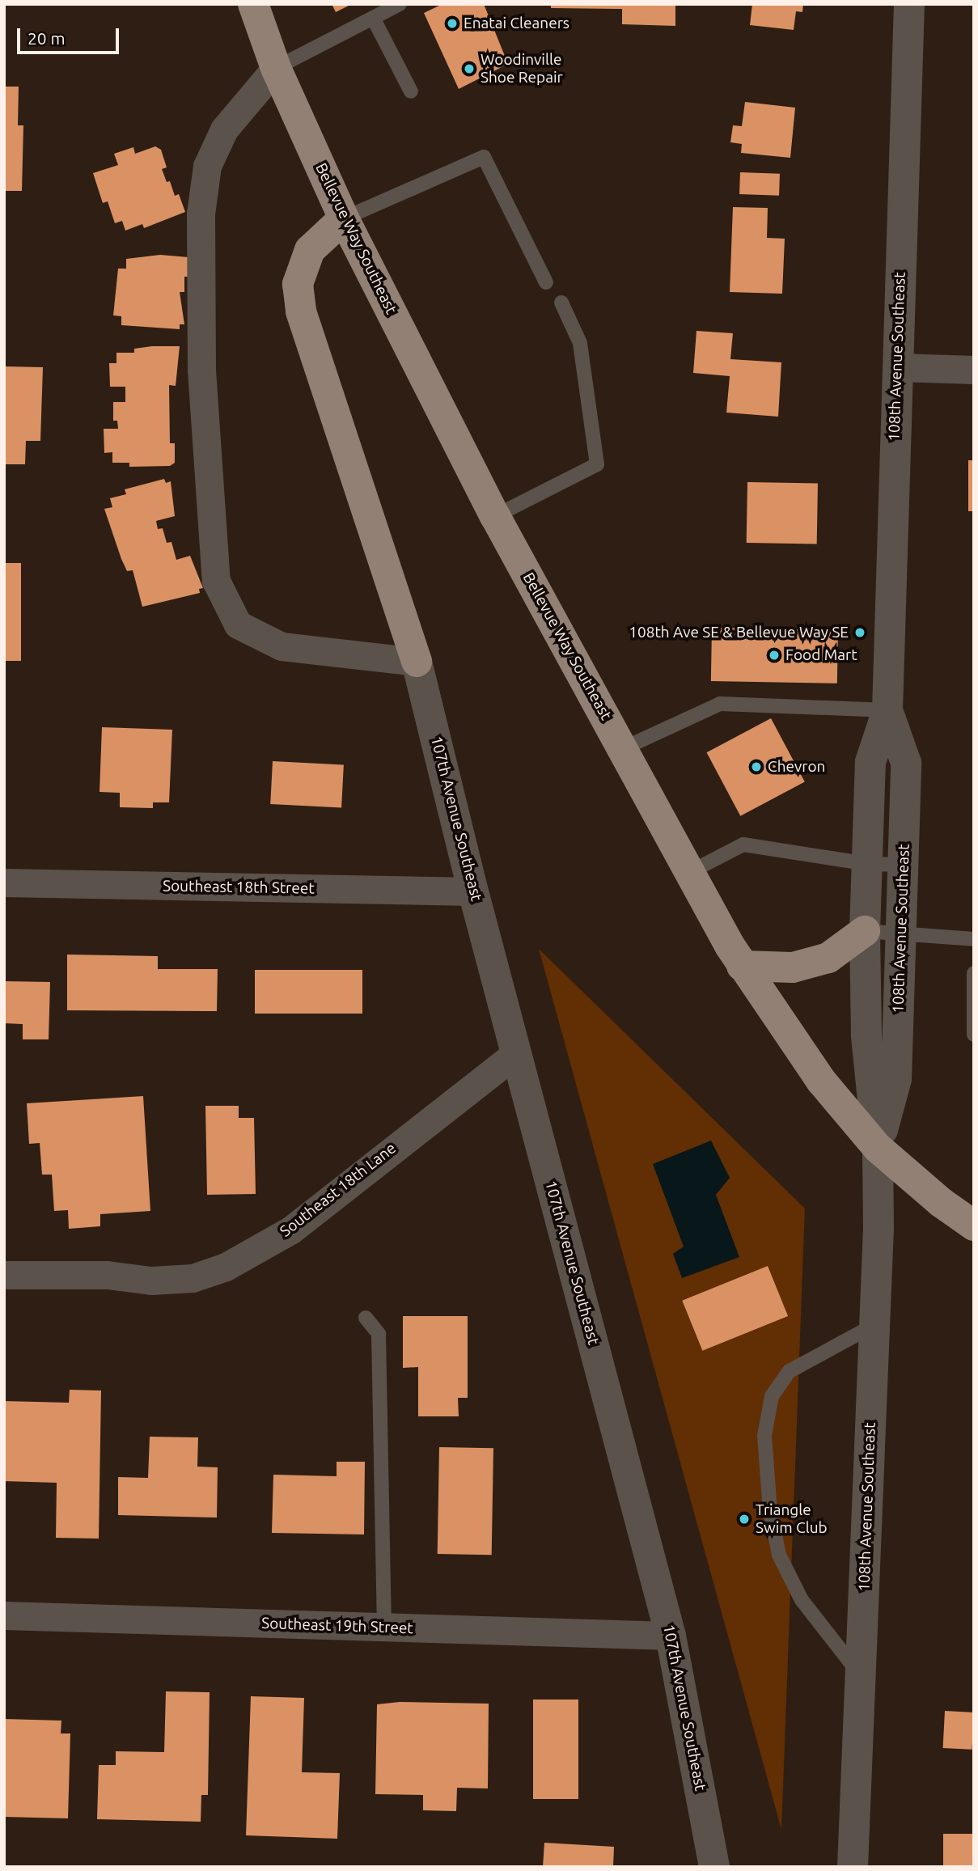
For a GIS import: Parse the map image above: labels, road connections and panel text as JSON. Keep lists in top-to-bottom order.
{
  "streets": {
    "main road": ["Bellevue Way Southeast"],
    "street": [
      "108th Avenue Southeast",
      "107th Avenue Southeast",
      "Southeast 18th Street",
      "Southeast 18th Lane",
      "Southeast 19th Street"
    ]
  },
  "crossings": [
    ["Bellevue Way Southeast", "108th Avenue Southeast"],
    ["107th Avenue Southeast", "Southeast 18th Street"],
    ["107th Avenue Southeast", "Southeast 18th Lane"],
    ["107th Avenue Southeast", "Southeast 19th Street"]
  ],
  "places": [
    "Enatai Cleaners",
    "Woodinville Shoe Repair",
    "108th Ave SE & Bellevue Way SE",
    "Food Mart",
    "Chevron",
    "Triangle Swim Club"
  ],
  "scale_bar": "20 m"
}
